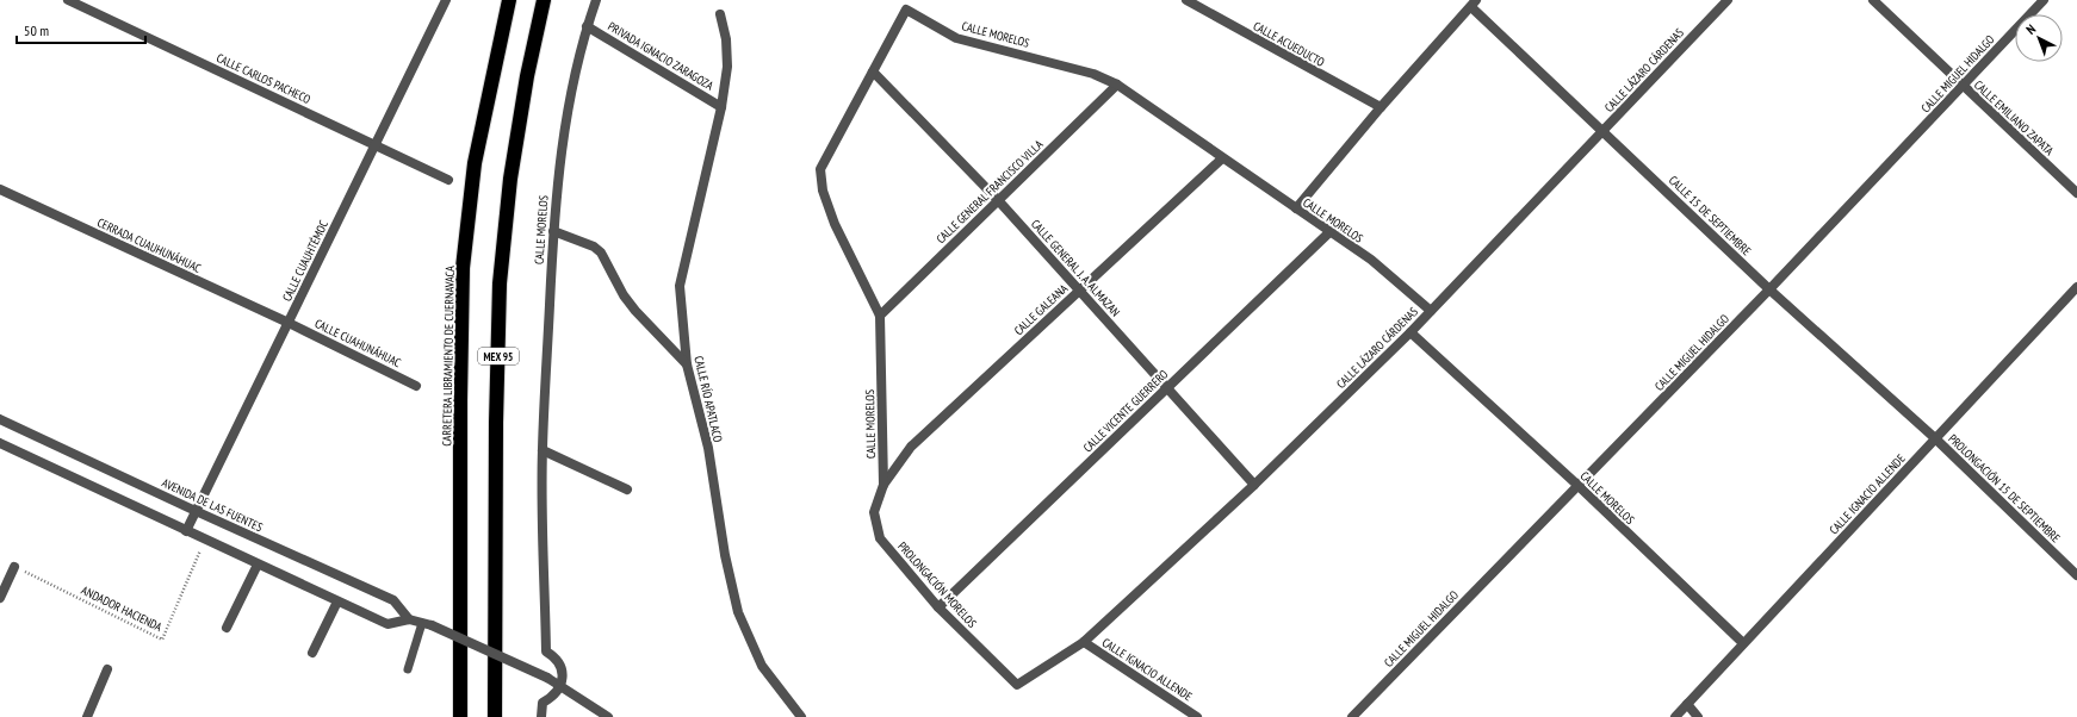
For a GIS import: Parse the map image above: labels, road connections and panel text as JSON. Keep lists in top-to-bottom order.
{
  "streets": {
    "highway": ["CARRETERA LIBRAMIENTO DE CUERNAVACA", "MEX 95"],
    "street": [
      "CALLE MORELOS",
      "CALLE ACUEDUCTO",
      "PRIVADA IGNACIO ZARAGOZA",
      "CALLE LÁZARO CÁRDENAS",
      "CALLE MIGUEL HIDALGO",
      "CALLE CARLOS PACHECO",
      "CALLE EMILIANO ZAPATA",
      "CALLE GENERAL FRANCISCO VILLA",
      "CALLE 15 DE SEPTIEMBRE",
      "CERRADA CUAUHUNÁHUAC",
      "CALLE CUAUHTÉMOC",
      "CALLE GENERAL J. A. ALMAZAN",
      "CALLE GALEANA",
      "CALLE CUAHUNÁHUAC",
      "CALLE RÍO APATLACO",
      "CALLE VICENTE GUERRERO",
      "PROLONGACIÓN 15 DE SEPTIEMBRE",
      "CALLE IGNACIO ALLENDE",
      "AVENIDA DE LAS FUENTES",
      "PROLONGACIÓN MORELOS"
    ],
    "path": ["ANDADOR HACIENDA"]
  },
  "crossings": [
    ["CALLE MORELOS", "PRIVADA IGNACIO ZARAGOZA"],
    ["CALLE MORELOS", "CALLE LÁZARO CÁRDENAS"],
    ["CALLE MORELOS", "CALLE MIGUEL HIDALGO"],
    ["CALLE MORELOS", "CALLE GENERAL FRANCISCO VILLA"],
    ["CALLE MORELOS", "CALLE GENERAL J. A. ALMAZAN"],
    ["CALLE MORELOS", "CALLE GALEANA"],
    ["CALLE MORELOS", "CALLE VICENTE GUERRERO"],
    ["CALLE MORELOS", "CALLE IGNACIO ALLENDE"],
    ["CALLE MORELOS", "PROLONGACIÓN MORELOS"],
    ["PRIVADA IGNACIO ZARAGOZA", "CALLE RÍO APATLACO"],
    ["CALLE LÁZARO CÁRDENAS", "CALLE 15 DE SEPTIEMBRE"],
    ["CALLE LÁZARO CÁRDENAS", "CALLE GENERAL J. A. ALMAZAN"],
    ["CALLE LÁZARO CÁRDENAS", "CALLE IGNACIO ALLENDE"],
    ["CALLE LÁZARO CÁRDENAS", "PROLONGACIÓN MORELOS"],
    ["CALLE MIGUEL HIDALGO", "CALLE EMILIANO ZAPATA"],
    ["CALLE MIGUEL HIDALGO", "CALLE 15 DE SEPTIEMBRE"],
    ["CALLE CARLOS PACHECO", "CALLE CUAUHTÉMOC"],
    ["CALLE GENERAL FRANCISCO VILLA", "CALLE GENERAL J. A. ALMAZAN"],
    ["CALLE 15 DE SEPTIEMBRE", "PROLONGACIÓN 15 DE SEPTIEMBRE"],
    ["CALLE 15 DE SEPTIEMBRE", "CALLE IGNACIO ALLENDE"],
    ["CERRADA CUAUHUNÁHUAC", "CALLE CUAUHTÉMOC"],
    ["CERRADA CUAUHUNÁHUAC", "CALLE CUAHUNÁHUAC"],
    ["CALLE CUAUHTÉMOC", "CALLE CUAHUNÁHUAC"],
    ["CALLE CUAUHTÉMOC", "AVENIDA DE LAS FUENTES"],
    ["CALLE GENERAL J. A. ALMAZAN", "CALLE GALEANA"],
    ["CALLE GENERAL J. A. ALMAZAN", "CALLE VICENTE GUERRERO"],
    ["CALLE GALEANA", "PROLONGACIÓN MORELOS"],
    ["CALLE VICENTE GUERRERO", "PROLONGACIÓN MORELOS"],
    ["PROLONGACIÓN 15 DE SEPTIEMBRE", "CALLE IGNACIO ALLENDE"]
  ],
  "scale_bar": "50 m",
  "north": "top left"
}
